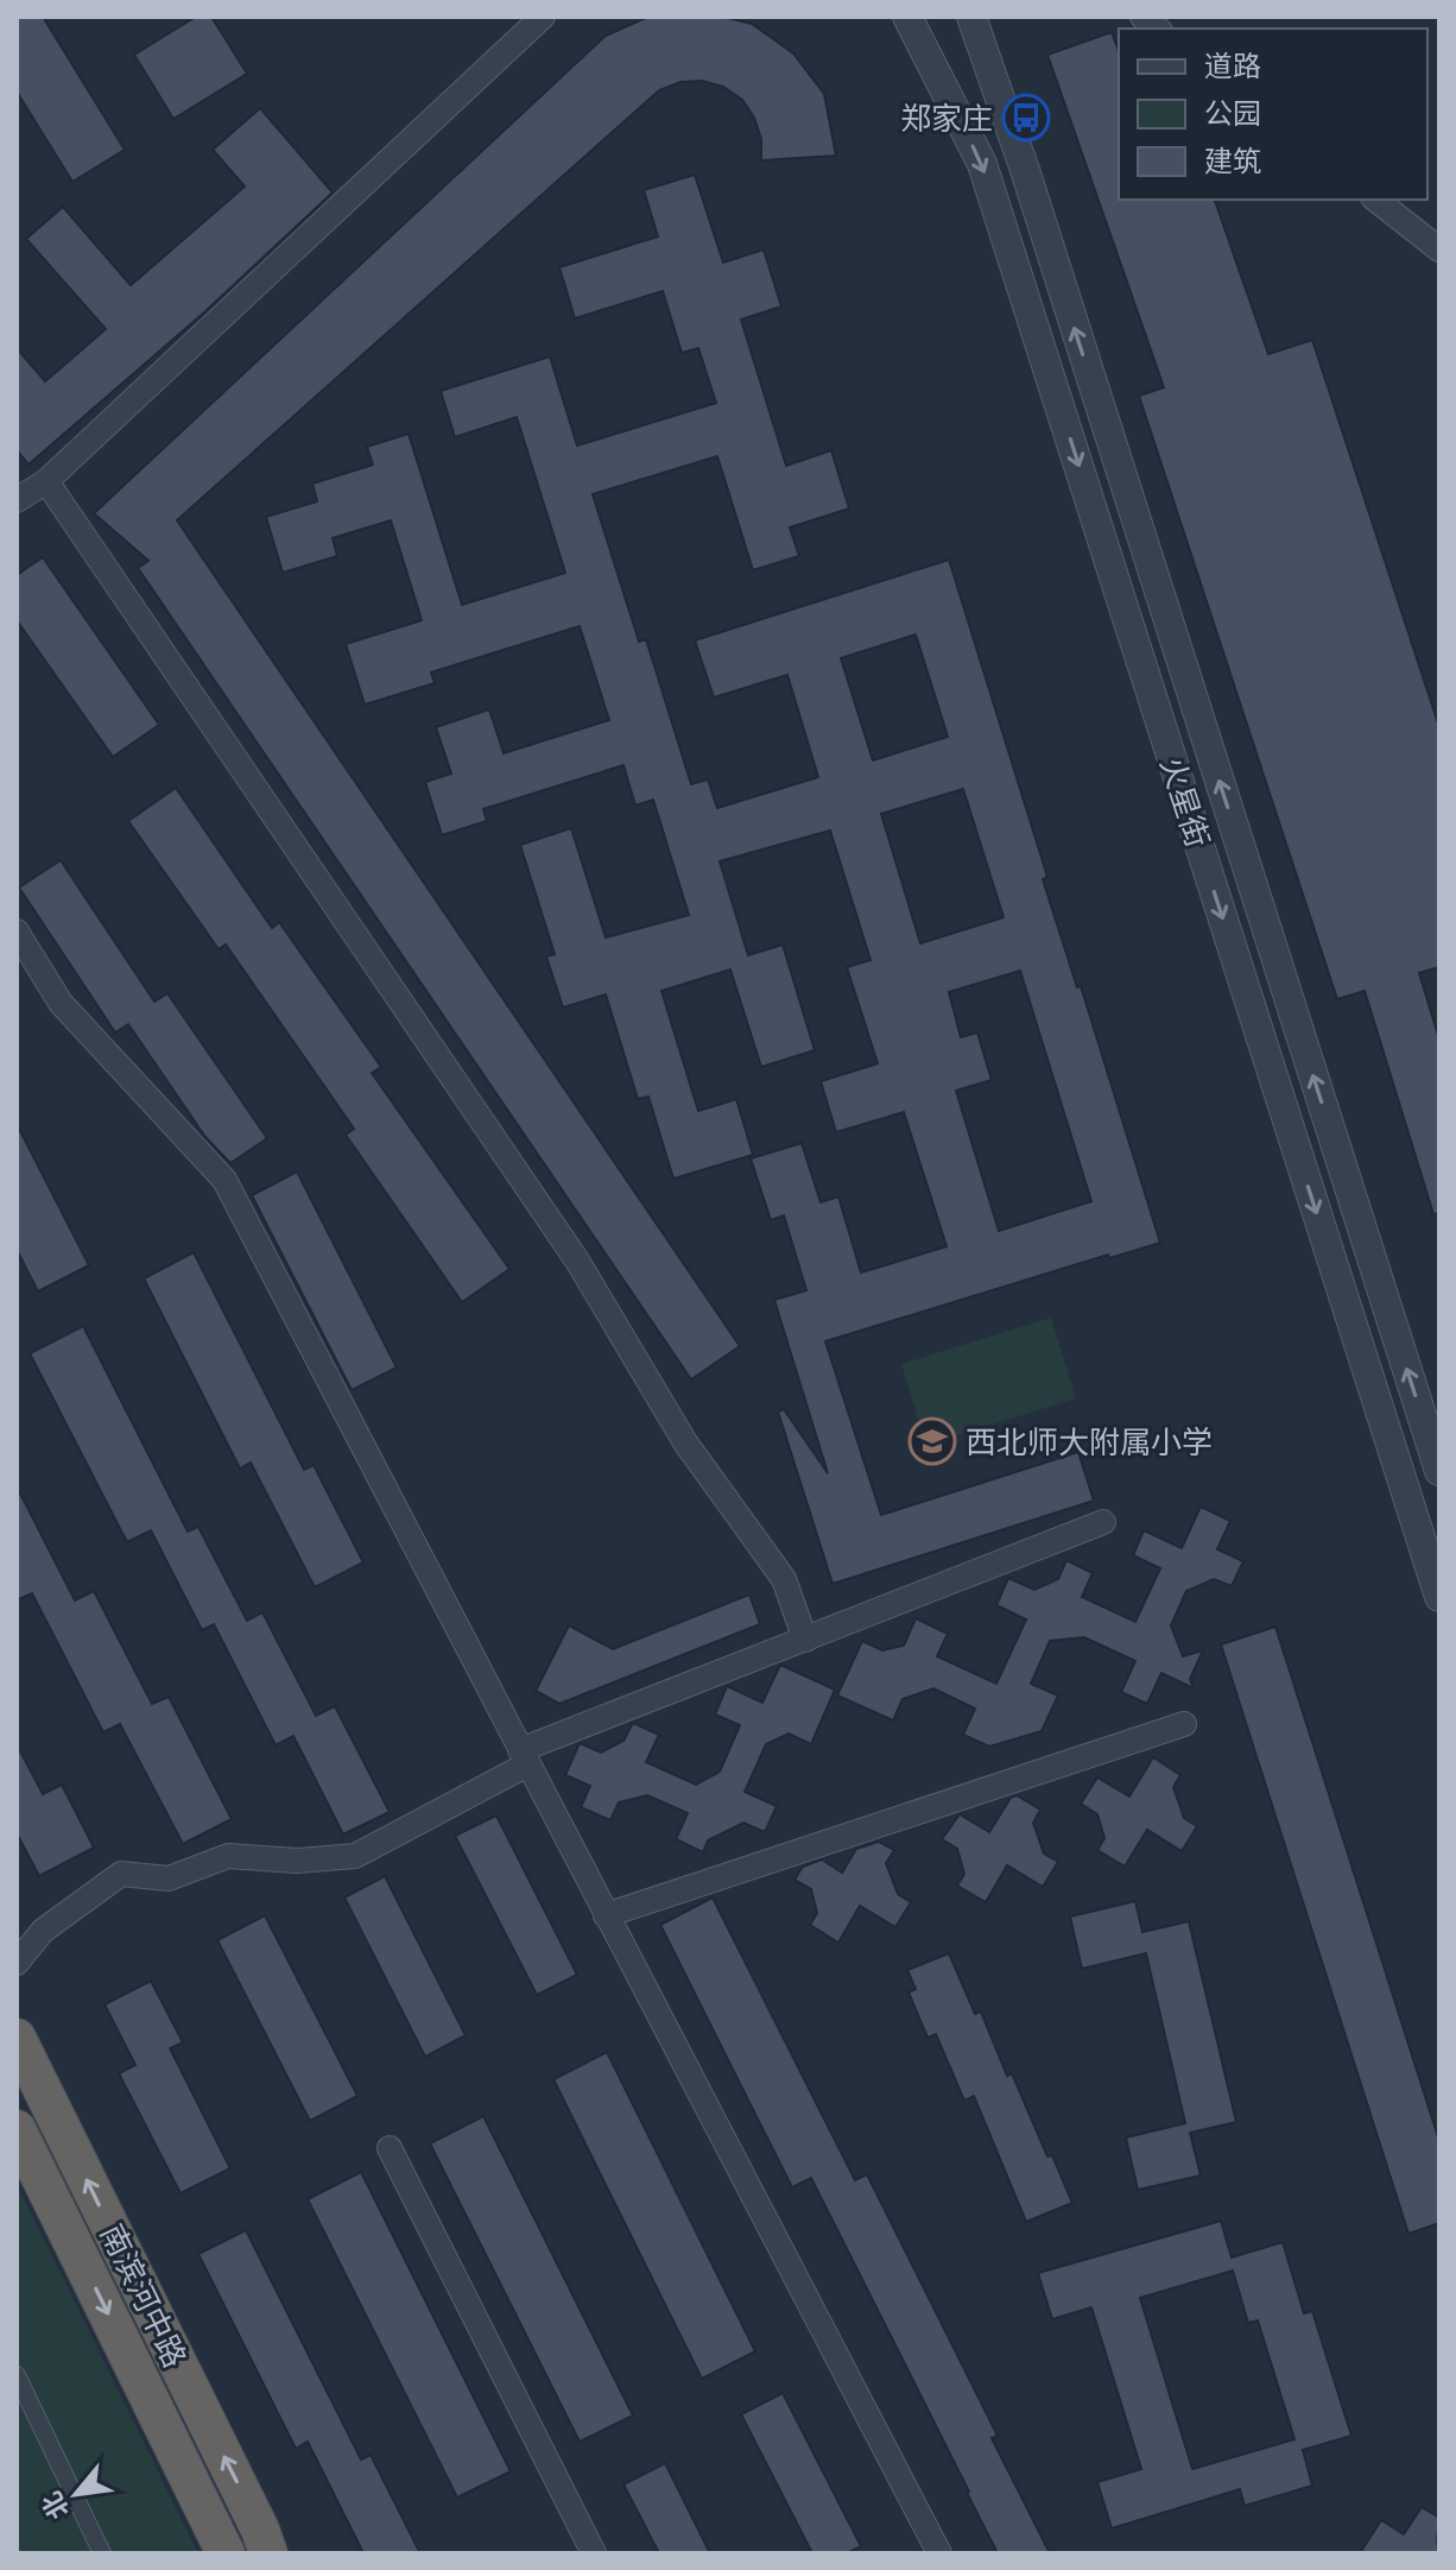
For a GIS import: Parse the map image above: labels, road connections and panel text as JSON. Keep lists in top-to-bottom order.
{
  "streets": {
    "highway": ["南滨河中路"],
    "street": ["火星街"]
  },
  "places": {
    "bus stop": ["郑家庄"],
    "school or university": ["西北师大附属小学"]
  },
  "legend": ["道路", "公园", "建筑"],
  "north": "bottom left"
}
